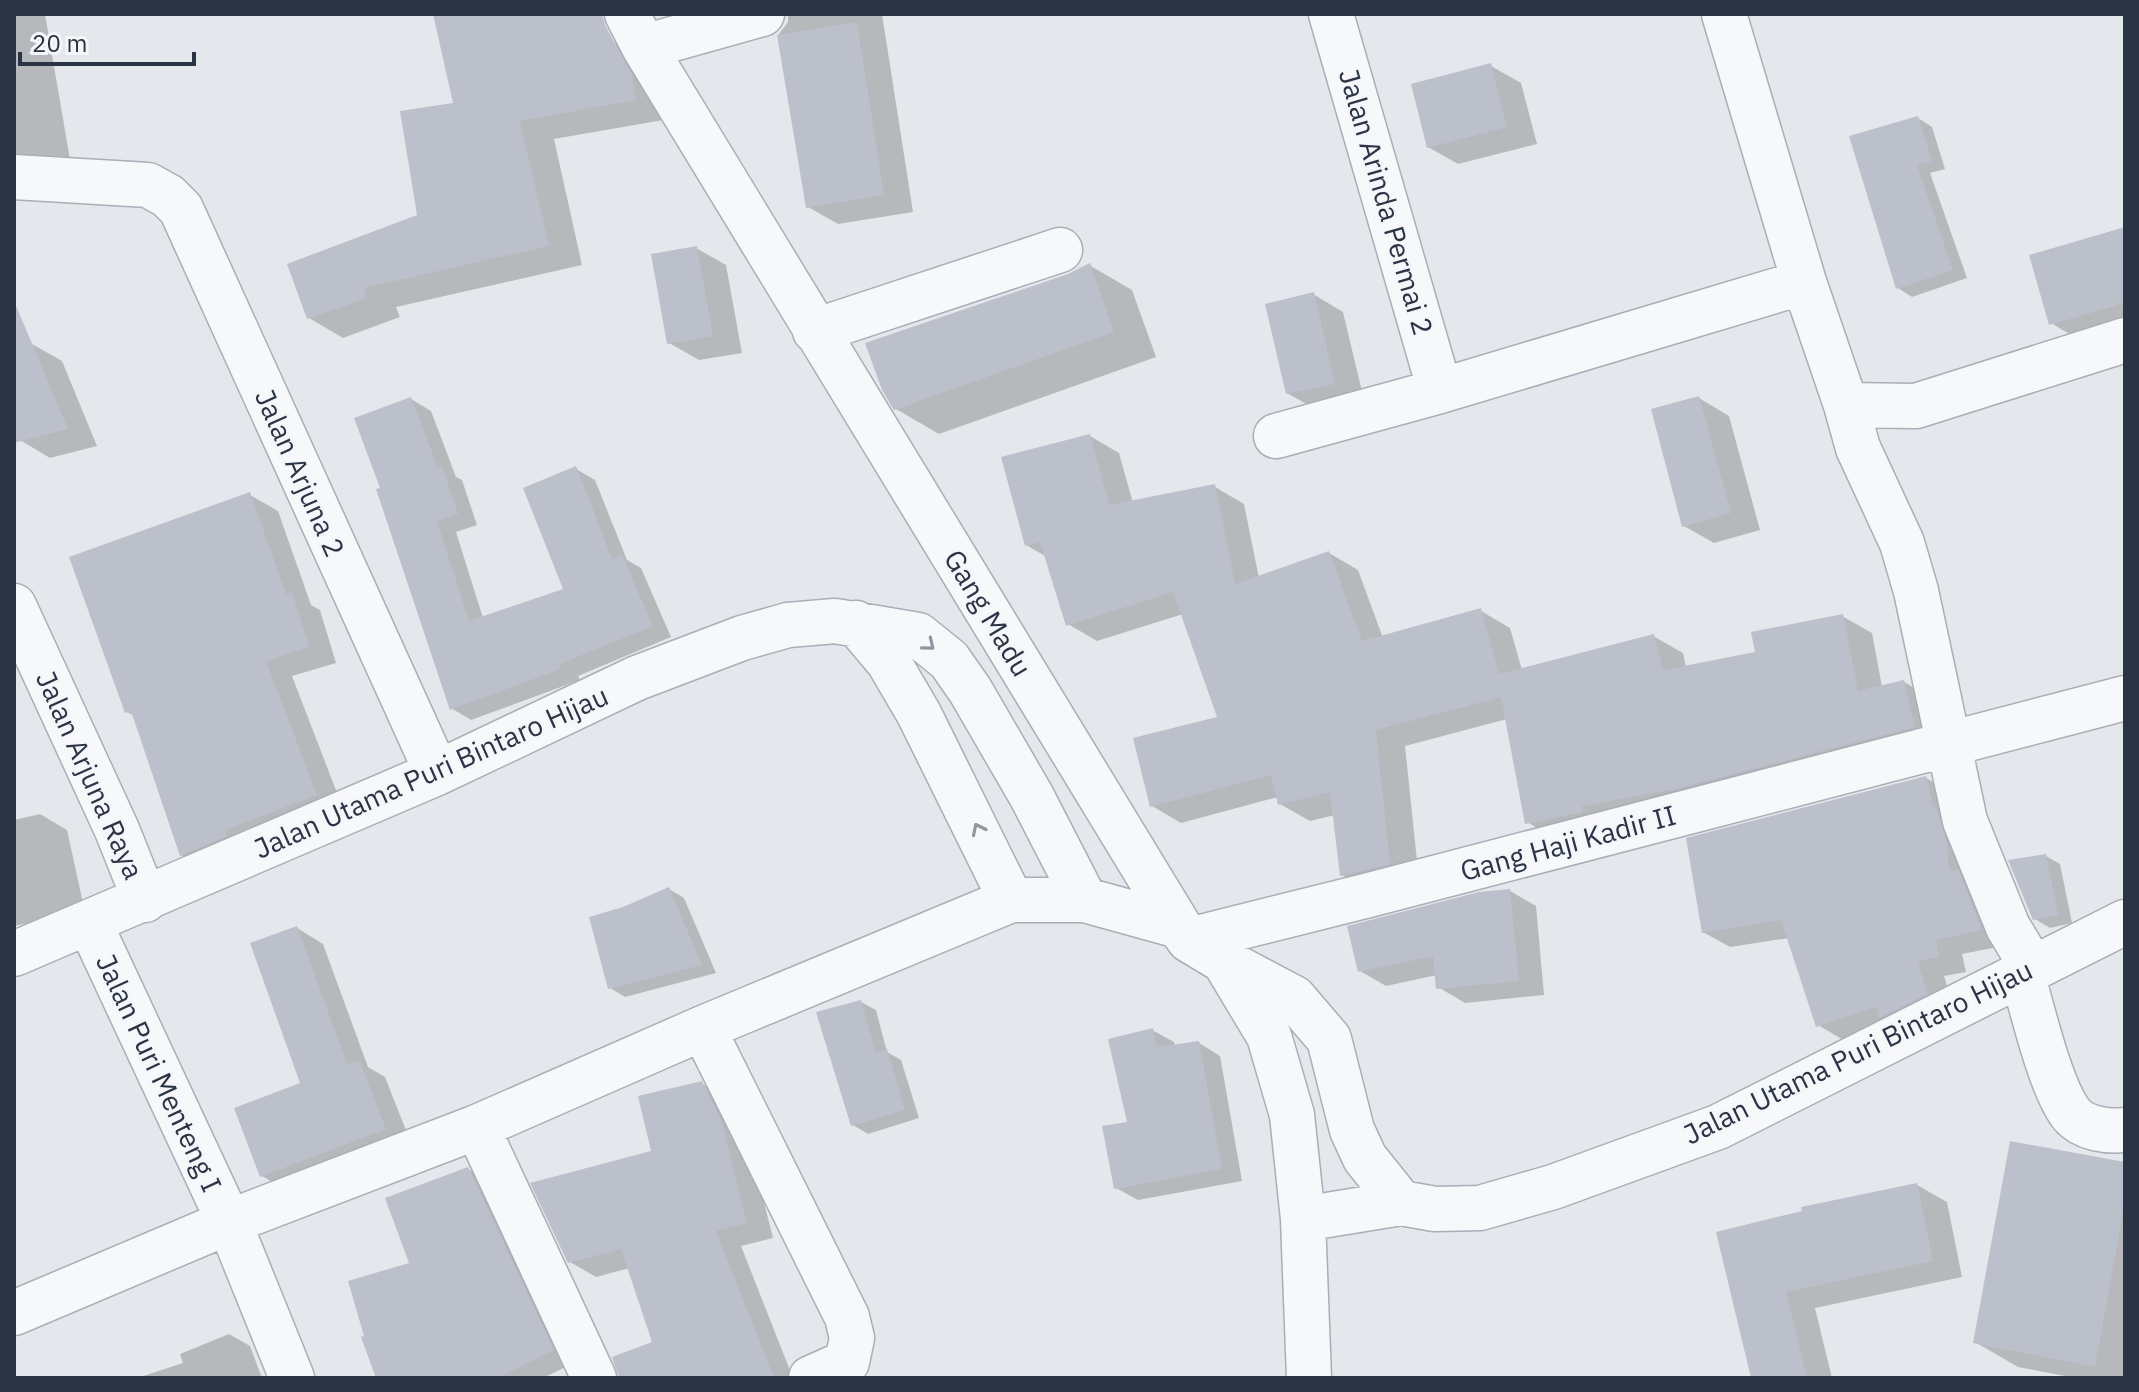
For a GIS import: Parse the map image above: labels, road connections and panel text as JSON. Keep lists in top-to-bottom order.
{
  "streets": {
    "street": [
      "Jalan Arinda Permai 2",
      "Jalan Arjuna 2",
      "Gang Madu",
      "Jalan Utama Puri Bintaro Hijau",
      "Jalan Arjuna Raya",
      "Gang Haji Kadir II",
      "Jalan Puri Menteng I"
    ]
  },
  "crossings": [
    ["Jalan Arjuna 2", "Jalan Utama Puri Bintaro Hijau"],
    ["Gang Madu", "Jalan Utama Puri Bintaro Hijau"],
    ["Gang Madu", "Gang Haji Kadir II"],
    ["Jalan Utama Puri Bintaro Hijau", "Jalan Arjuna Raya"],
    ["Jalan Utama Puri Bintaro Hijau", "Jalan Puri Menteng I"]
  ],
  "scale_bar": "20 m"
}
